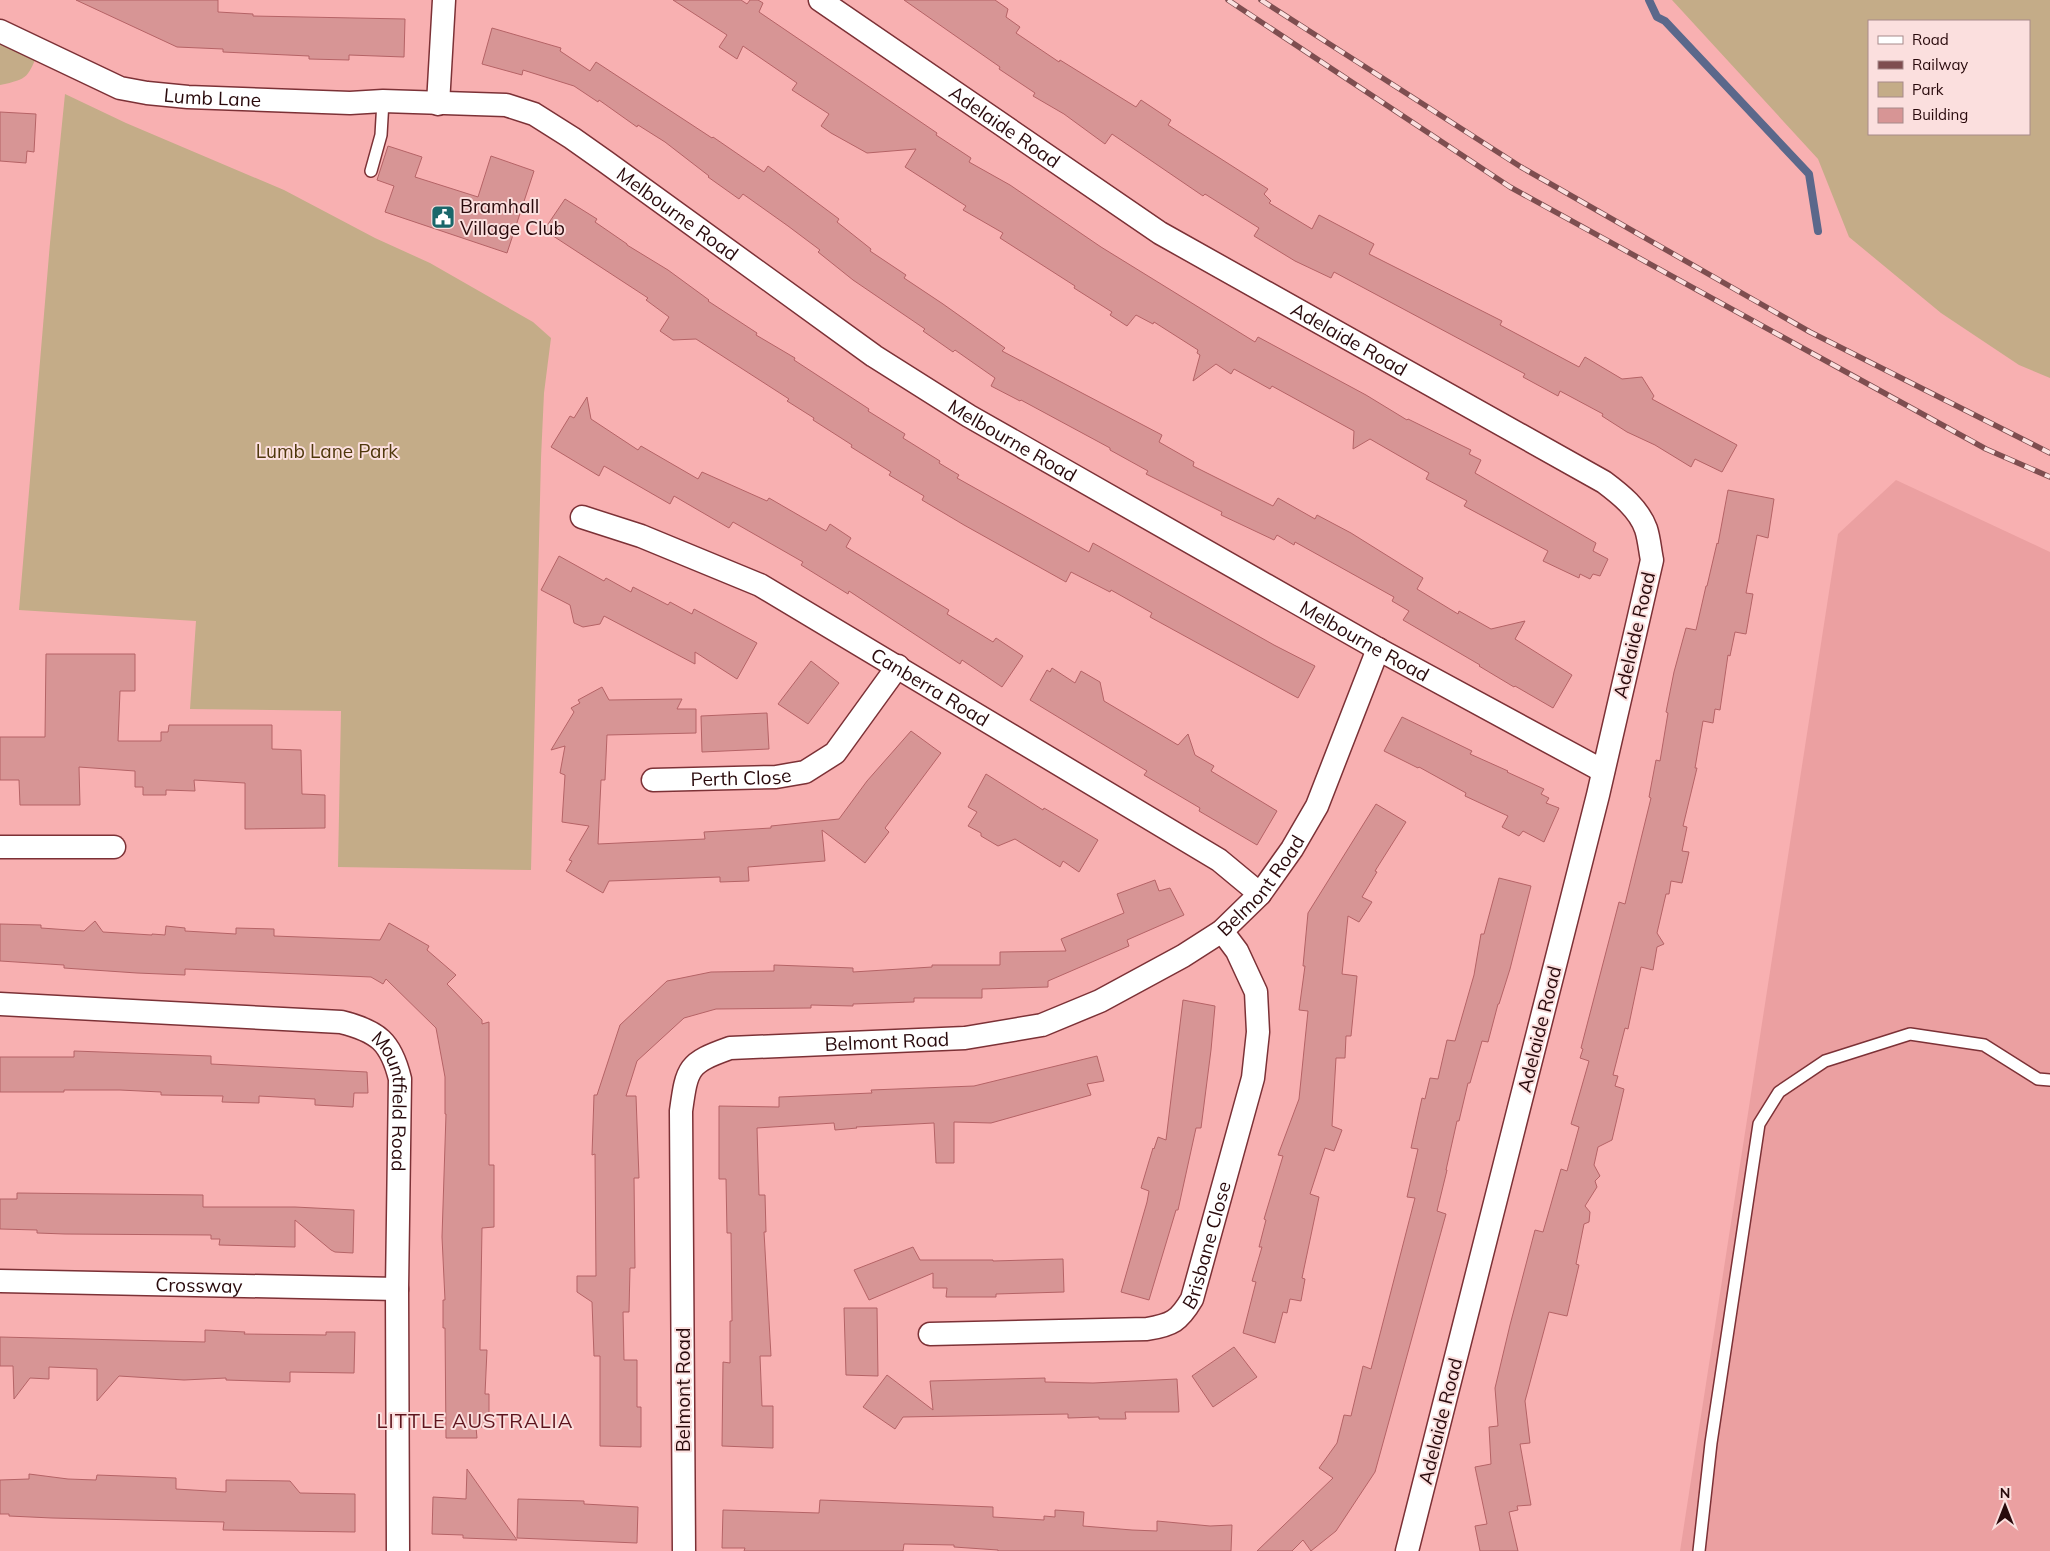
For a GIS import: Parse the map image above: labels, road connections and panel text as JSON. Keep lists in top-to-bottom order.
{
  "streets": {
    "street": [
      "Lumb Lane",
      "Adelaide Road",
      "Melbourne Road",
      "Canberra Road",
      "Perth Close",
      "Belmont Road",
      "Mountfield Road",
      "Brisbane Close",
      "Crossway"
    ]
  },
  "crossings": [
    ["Lumb Lane", "Melbourne Road"],
    ["Adelaide Road", "Melbourne Road"],
    ["Melbourne Road", "Belmont Road"],
    ["Canberra Road", "Perth Close"],
    ["Canberra Road", "Belmont Road"],
    ["Belmont Road", "Brisbane Close"],
    ["Mountfield Road", "Crossway"]
  ],
  "districts": ["LITTLE AUSTRALIA"],
  "parks": ["Lumb Lane Park"],
  "places": {
    "public building": ["Bramhall Village Club"]
  },
  "legend": [
    "Road",
    "Railway",
    "Park",
    "Building"
  ],
  "north": "top"
}
